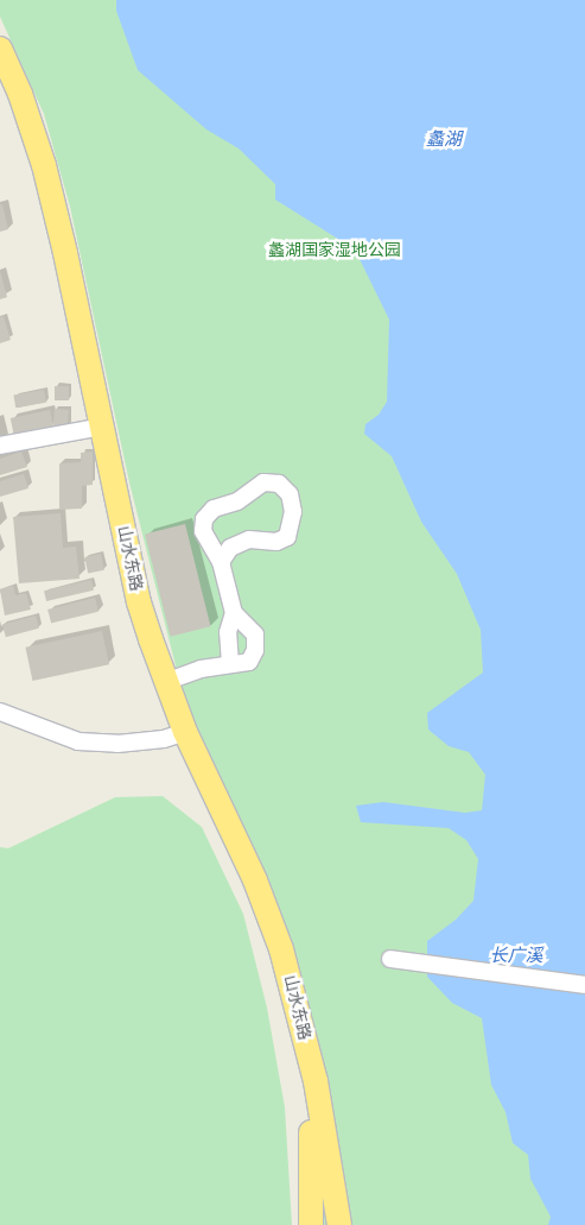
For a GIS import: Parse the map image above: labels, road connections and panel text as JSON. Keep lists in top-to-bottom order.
{
  "streets": {
    "highway": ["山水东路"]
  },
  "water": ["蠡湖", "长广溪"],
  "parks": ["蠡湖国家湿地公园"]
}
